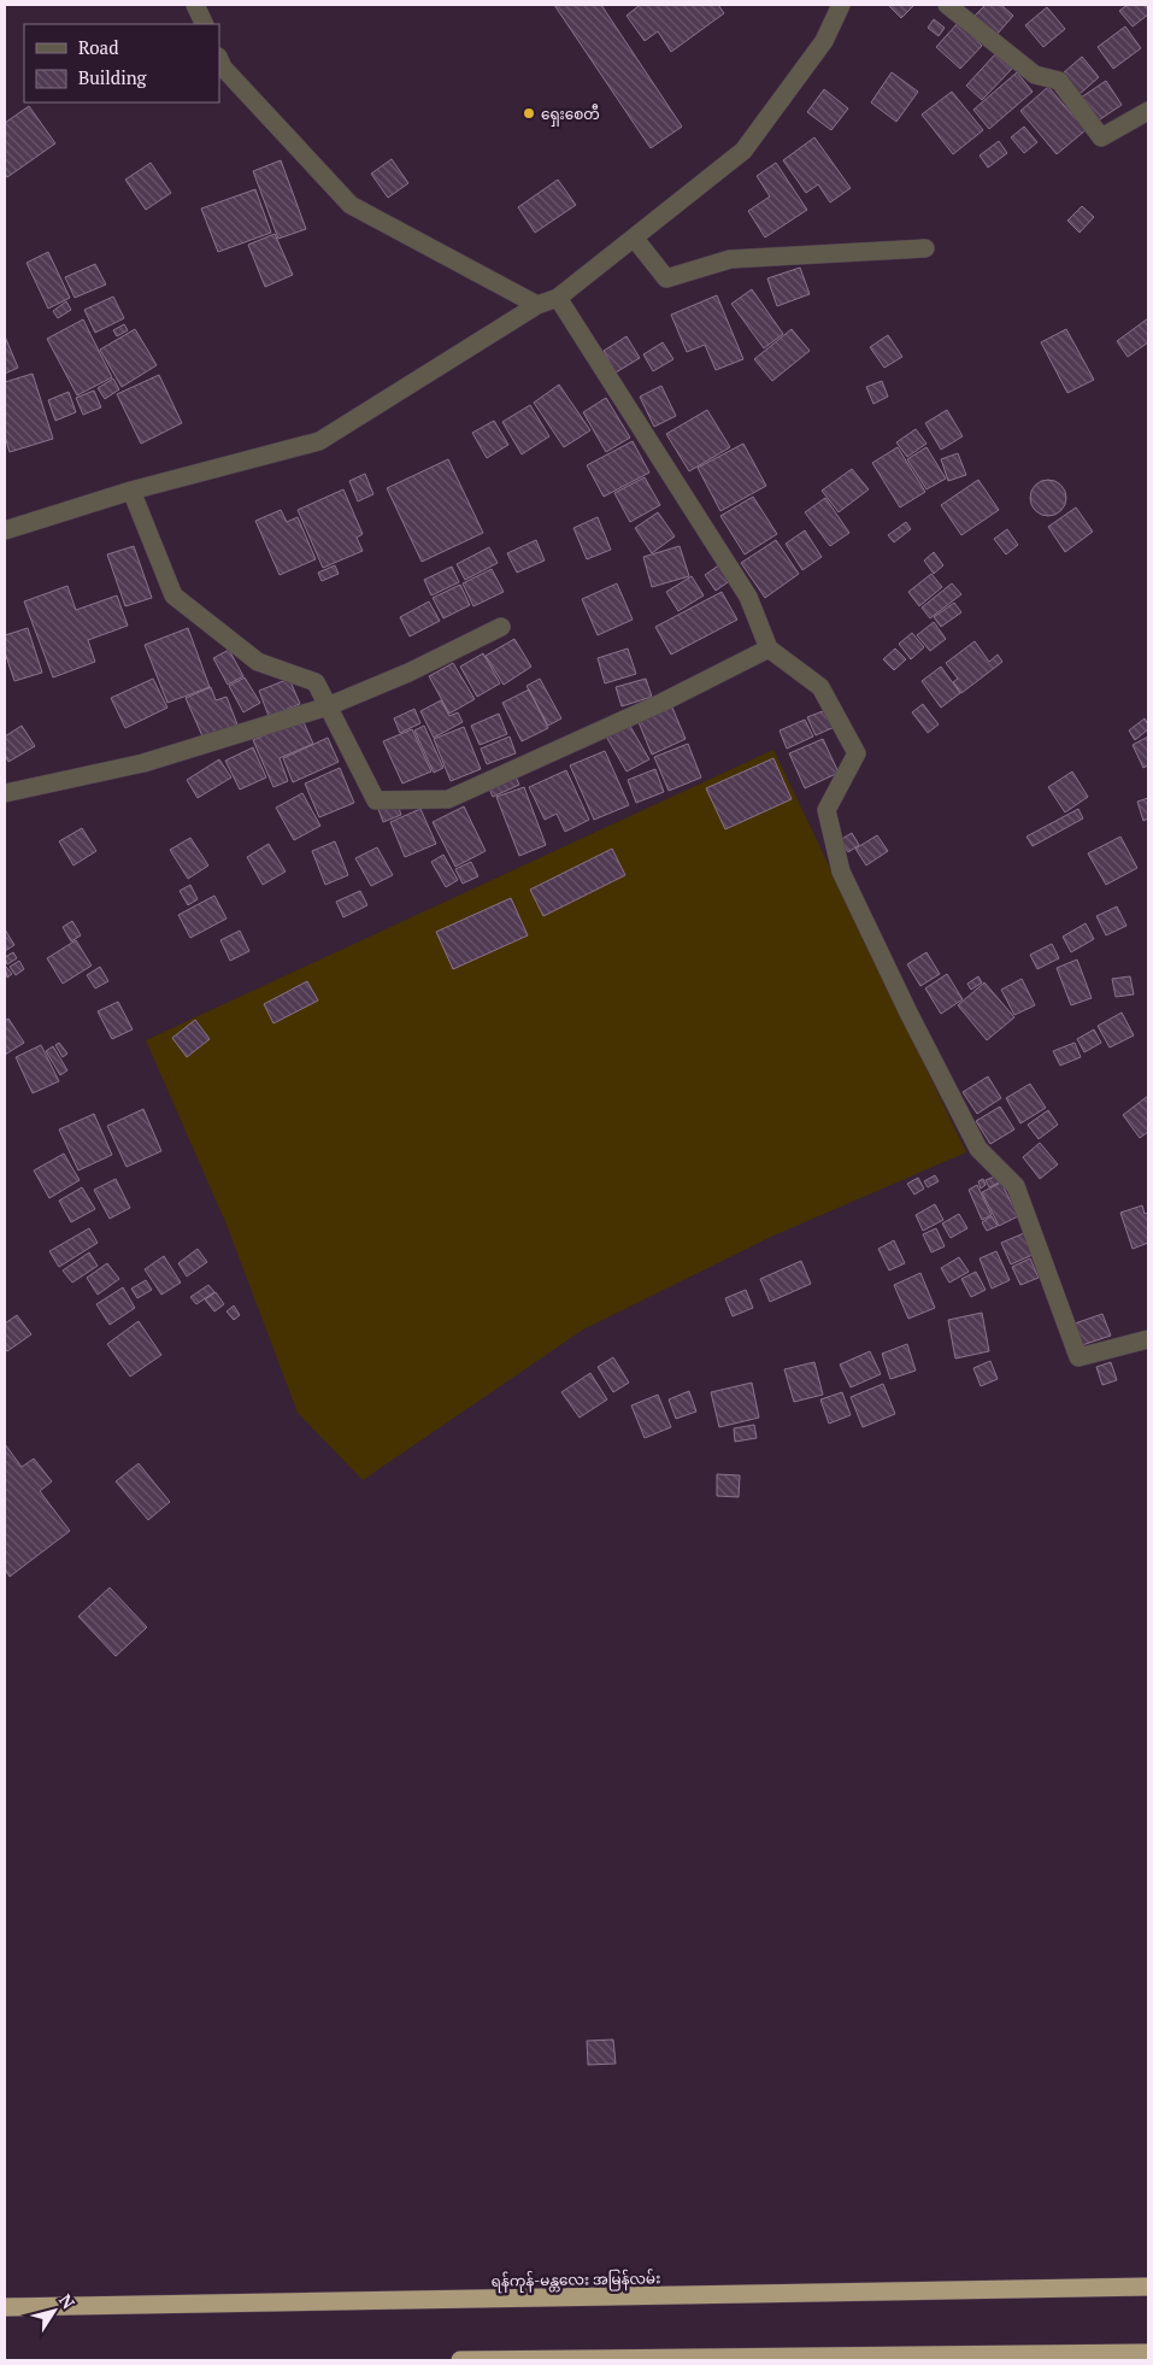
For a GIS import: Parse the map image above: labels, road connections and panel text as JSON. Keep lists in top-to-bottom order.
{
  "streets": {
    "highway": ["ရန်ကုန်-မန္တလေး အမြန်လမ်း"]
  },
  "places": ["ရှေးစေတီ"],
  "legend": ["Road", "Building"],
  "north": "top right"
}
